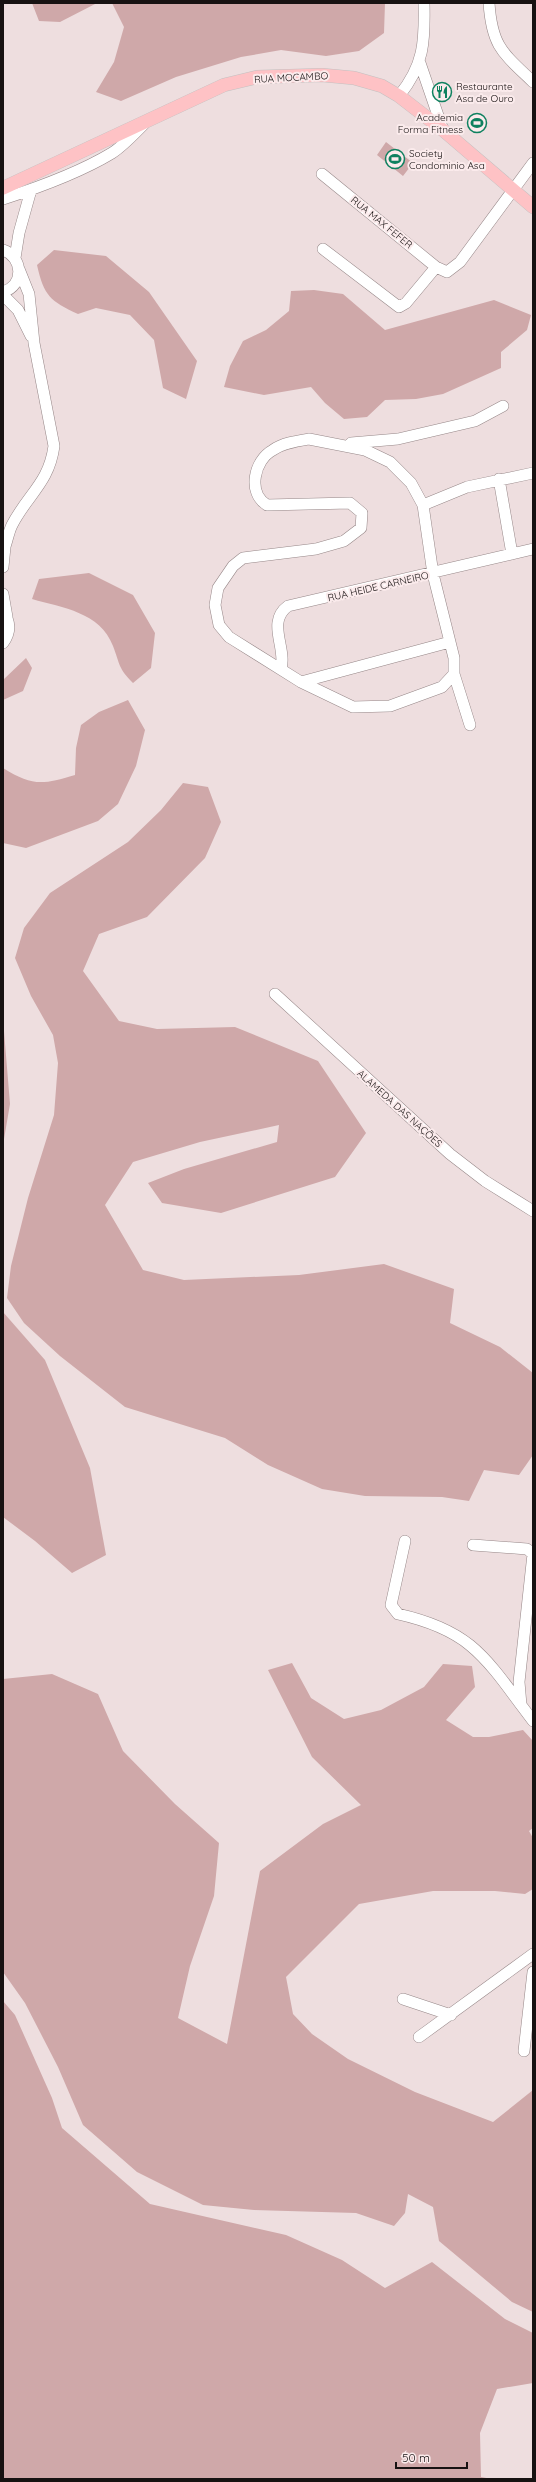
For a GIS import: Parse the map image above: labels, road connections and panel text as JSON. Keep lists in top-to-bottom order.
{
  "streets": {
    "main road": ["RUA MOCAMBO"],
    "street": ["RUA MAX FEFER", "RUA HEIDE CARNEIRO", "ALAMEDA DAS NAÇÕES"]
  },
  "places": {
    "restaurant": ["Restaurante Asa de Ouro"],
    "sports": ["Academia Forma Fitness", "Society Condominio Asa"]
  },
  "scale_bar": "50 m"
}
